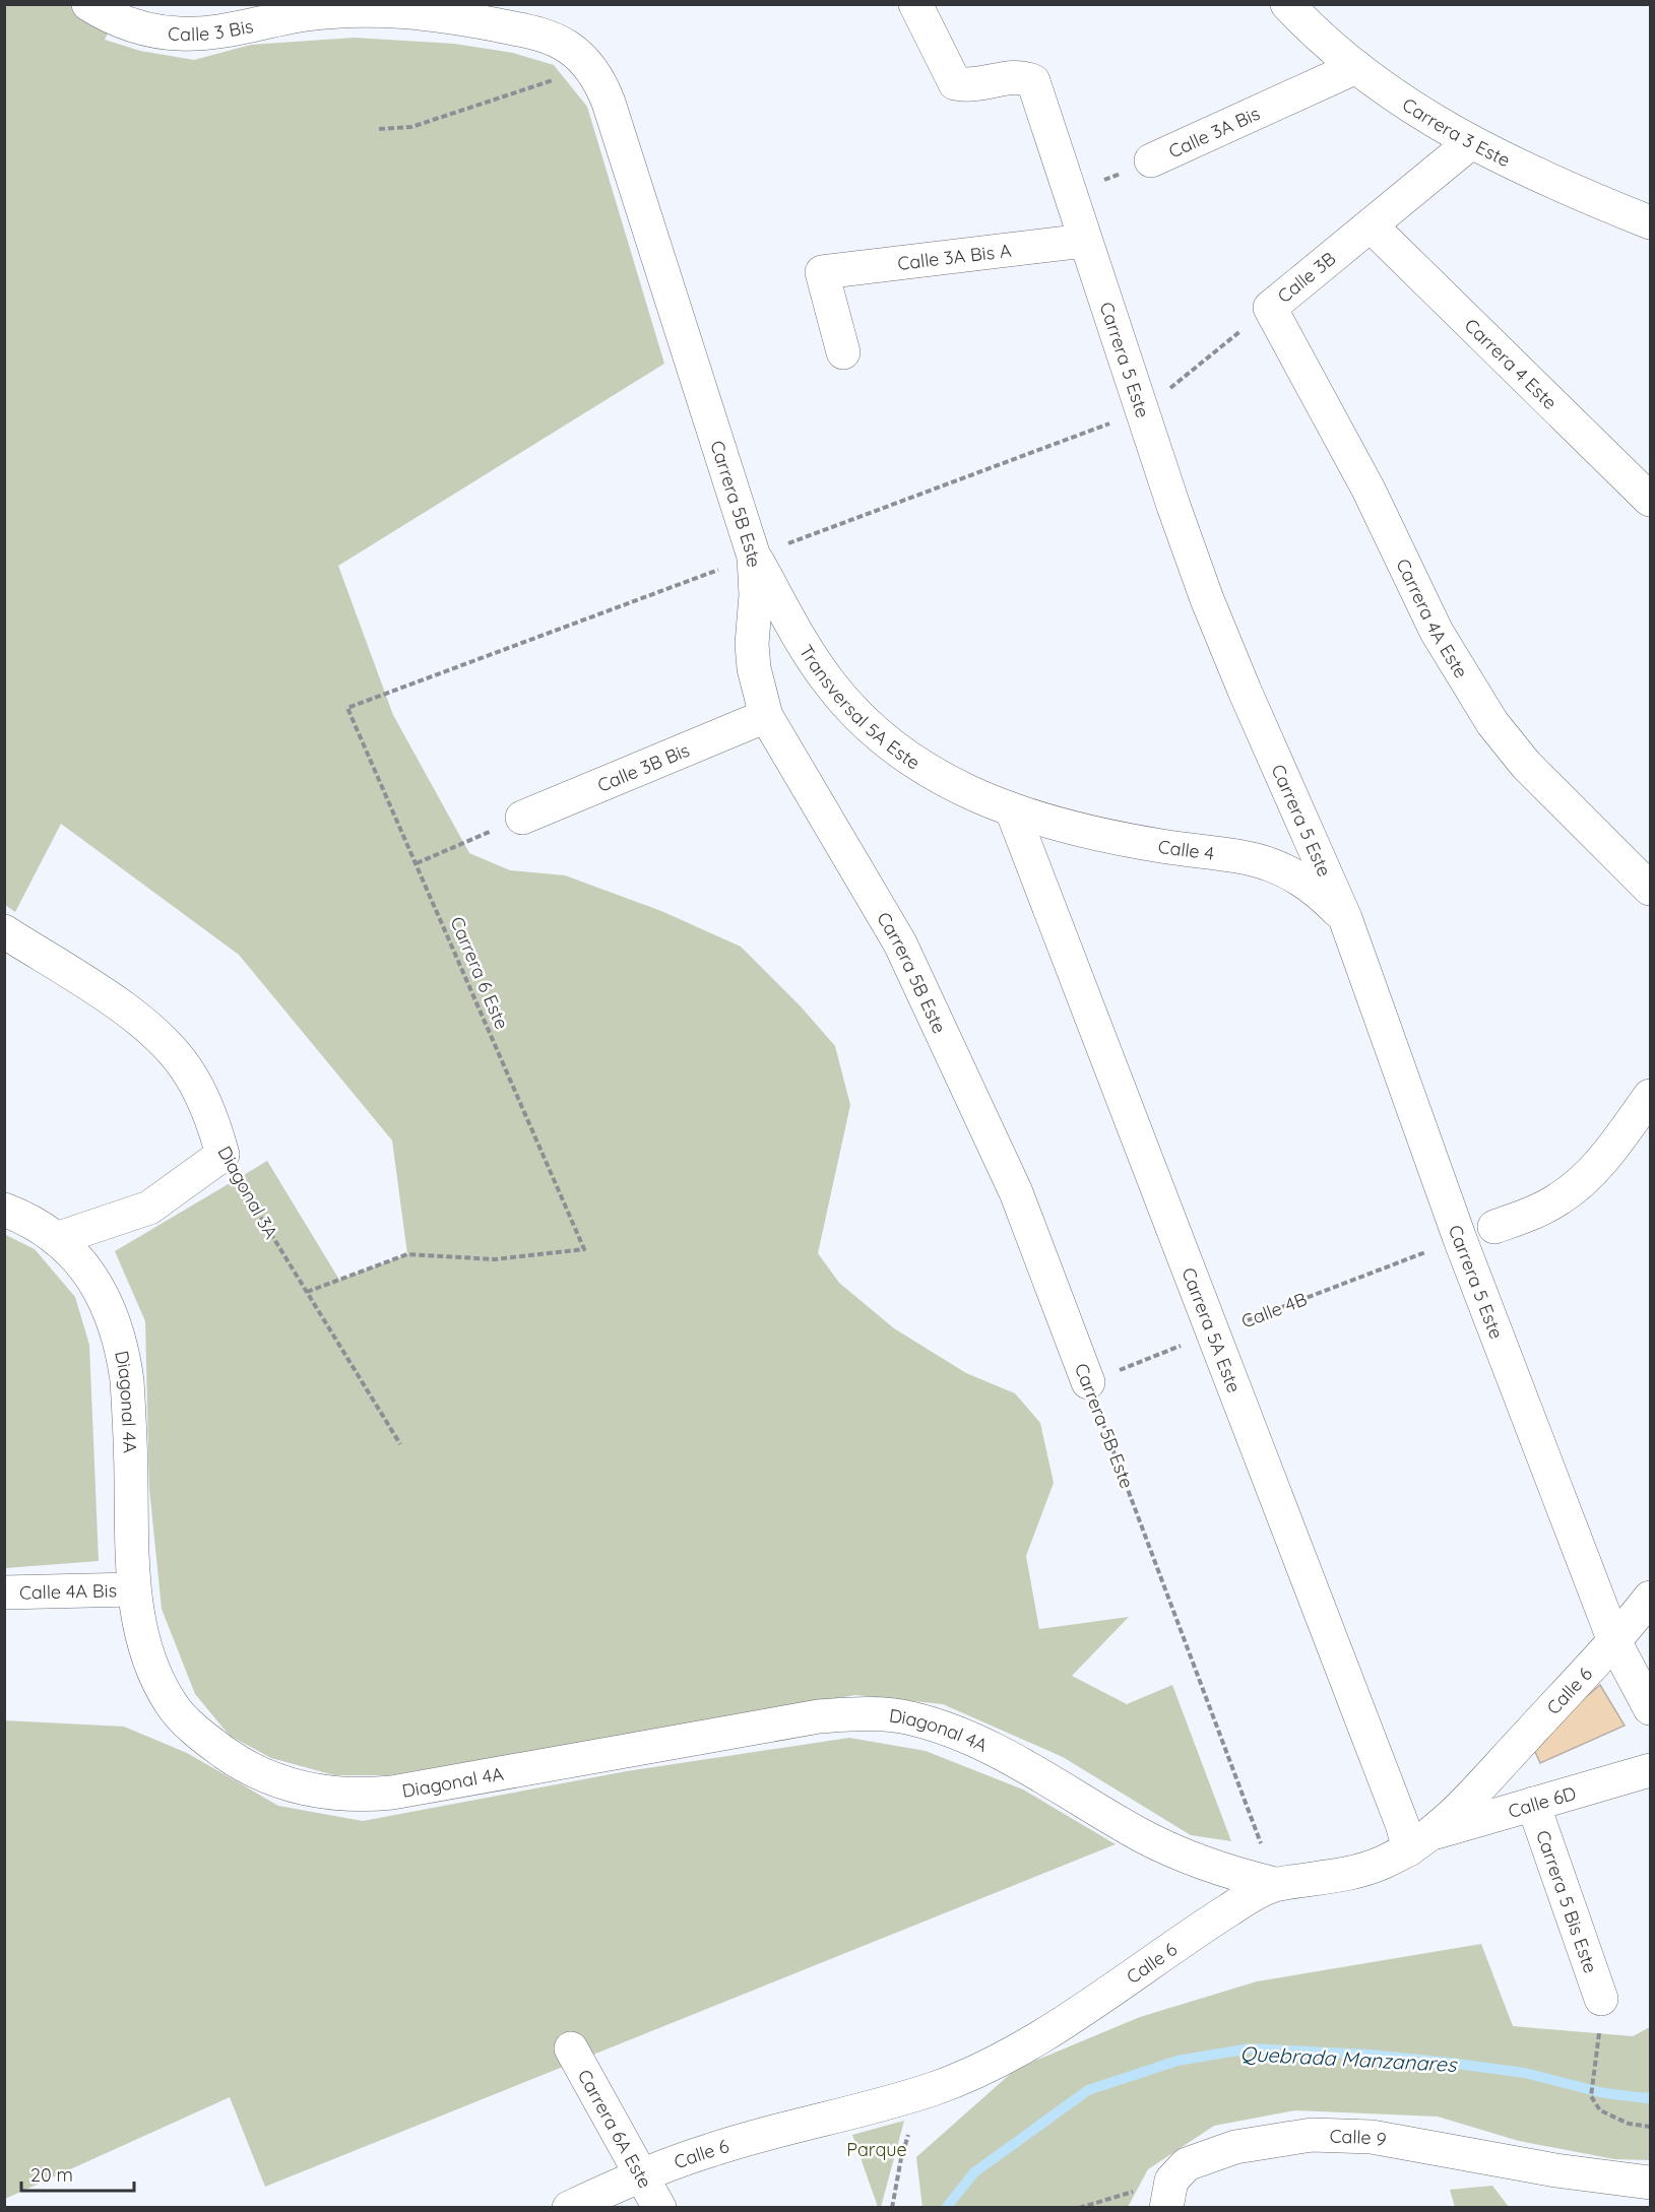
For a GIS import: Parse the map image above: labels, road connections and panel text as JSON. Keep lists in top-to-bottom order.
{
  "streets": {
    "street": [
      "Calle 3 Bis",
      "Calle 3A Bis",
      "Carrera 3 Este",
      "Calle 3A Bis A",
      "Calle 3B",
      "Carrera 5 Este",
      "Carrera 4 Este",
      "Carrera 5B Este",
      "Carrera 4A Este",
      "Transversal 5A Este",
      "Calle 3B Bis",
      "Calle 4",
      "Diagonal 3A",
      "Carrera 5A Este",
      "Diagonal 4A",
      "Calle 4A Bis",
      "Calle 6",
      "Calle 6D",
      "Carrera 5 Bis Este",
      "Carrera 6A Este",
      "Calle 9"
    ],
    "path": ["Carrera 6 Este", "Calle 4B"]
  },
  "crossings": [
    ["Calle 3 Bis", "Carrera 5B Este"],
    ["Calle 3A Bis", "Carrera 3 Este"],
    ["Calle 3A Bis", "Carrera 5 Este"],
    ["Carrera 3 Este", "Calle 3B"],
    ["Calle 3A Bis A", "Carrera 5 Este"],
    ["Calle 3B", "Carrera 5 Este"],
    ["Calle 3B", "Carrera 4 Este"],
    ["Calle 3B", "Carrera 4A Este"],
    ["Carrera 5 Este", "Calle 4"],
    ["Carrera 5 Este", "Calle 4B"],
    ["Carrera 5 Este", "Calle 6"],
    ["Carrera 5B Este", "Transversal 5A Este"],
    ["Carrera 5B Este", "Calle 3B Bis"],
    ["Carrera 5B Este", "Calle 4B"],
    ["Carrera 5B Este", "Diagonal 4A"],
    ["Carrera 5B Este", "Calle 6"],
    ["Transversal 5A Este", "Calle 4"],
    ["Transversal 5A Este", "Carrera 5A Este"],
    ["Calle 4", "Carrera 5A Este"],
    ["Carrera 6 Este", "Diagonal 3A"],
    ["Calle 4B", "Carrera 5A Este"],
    ["Carrera 5A Este", "Calle 6"],
    ["Carrera 5A Este", "Calle 6D"],
    ["Diagonal 4A", "Calle 4A Bis"],
    ["Diagonal 4A", "Calle 6"],
    ["Calle 6", "Calle 6D"],
    ["Calle 6", "Carrera 6A Este"],
    ["Calle 6D", "Carrera 5 Bis Este"]
  ],
  "water": ["Quebrada Manzanares"],
  "parks": ["Parque"],
  "scale_bar": "20 m"
}
